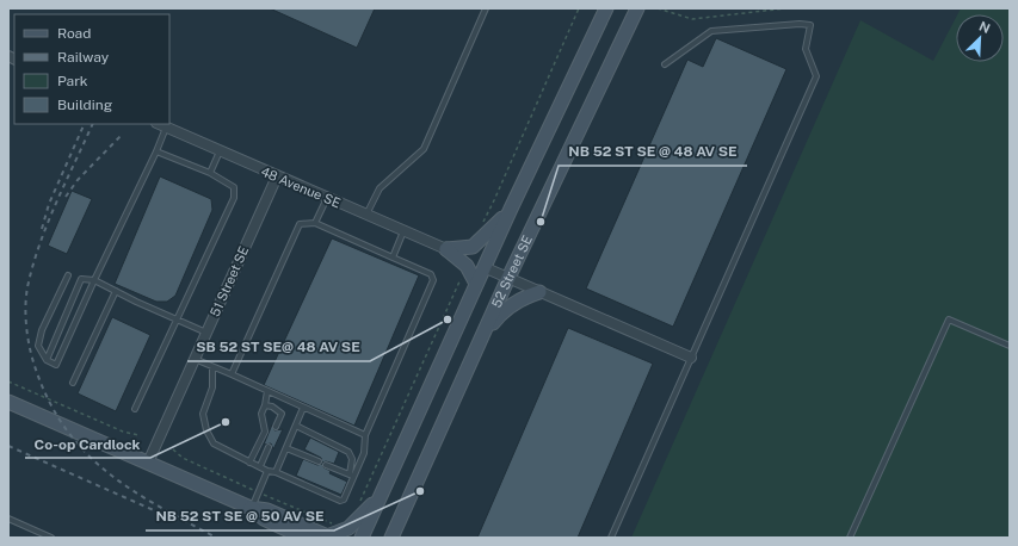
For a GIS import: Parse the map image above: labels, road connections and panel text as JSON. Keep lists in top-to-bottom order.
{
  "streets": {
    "main road": ["52 Street SE"],
    "street": ["48 Avenue SE", "51 Street SE"]
  },
  "crossings": [
    ["48 Avenue SE", "51 Street SE"]
  ],
  "places": [
    "NB 52 ST SE @ 48 AV SE",
    "SB 52 ST SE@ 48 AV SE",
    "Co-op Cardlock",
    "NB 52 ST SE @ 50 AV SE"
  ],
  "legend": [
    "Road",
    "Railway",
    "Park",
    "Building"
  ],
  "north": "top right"
}
